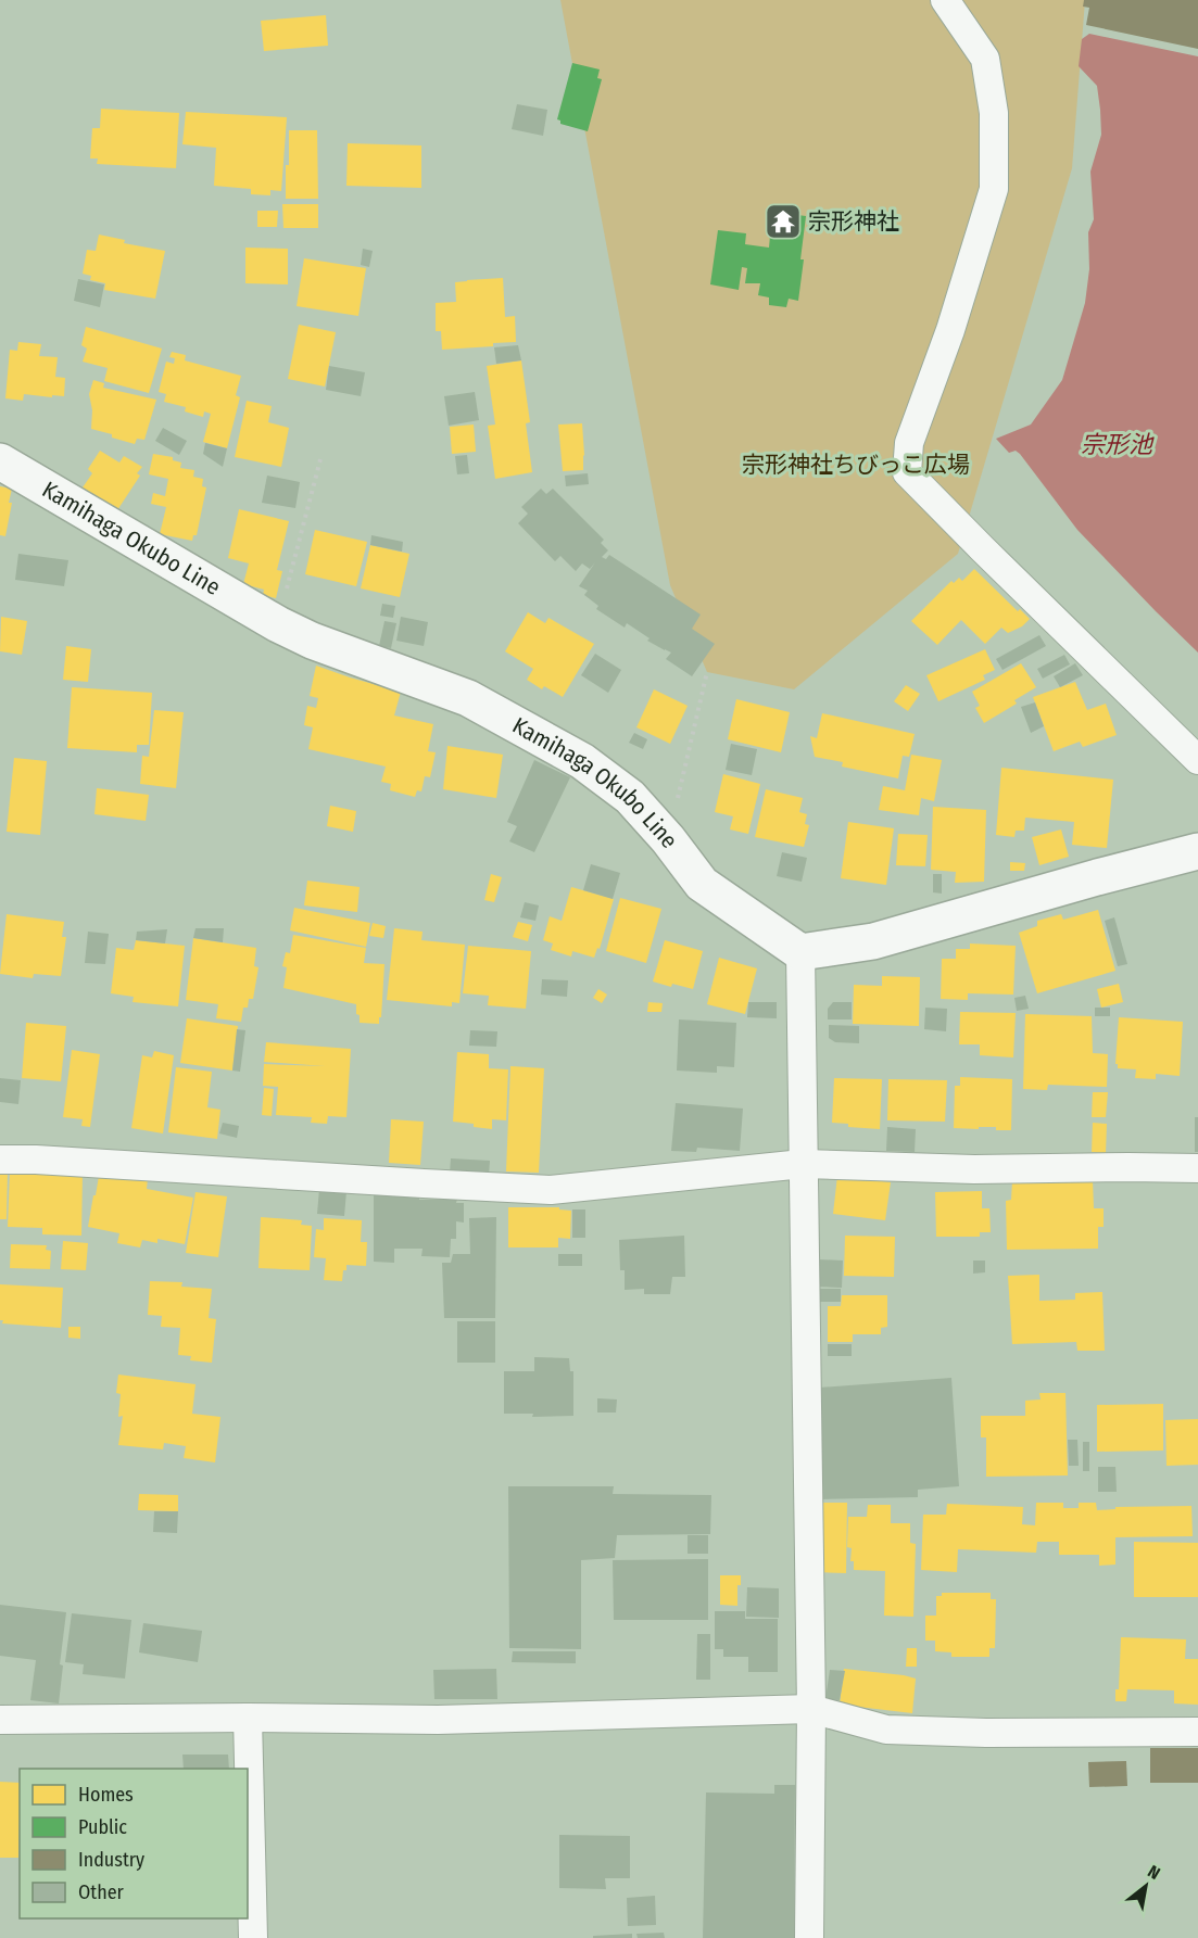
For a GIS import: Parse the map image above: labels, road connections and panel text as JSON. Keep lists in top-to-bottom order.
{
  "streets": {
    "main road": ["Kamihaga Okubo Line"]
  },
  "water": ["宗形池"],
  "parks": ["宗形神社ちびっこ広場"],
  "places": {
    "temple": ["宗形神社"]
  },
  "legend": [
    "Homes",
    "Public",
    "Industry",
    "Other"
  ],
  "north": "top right"
}
